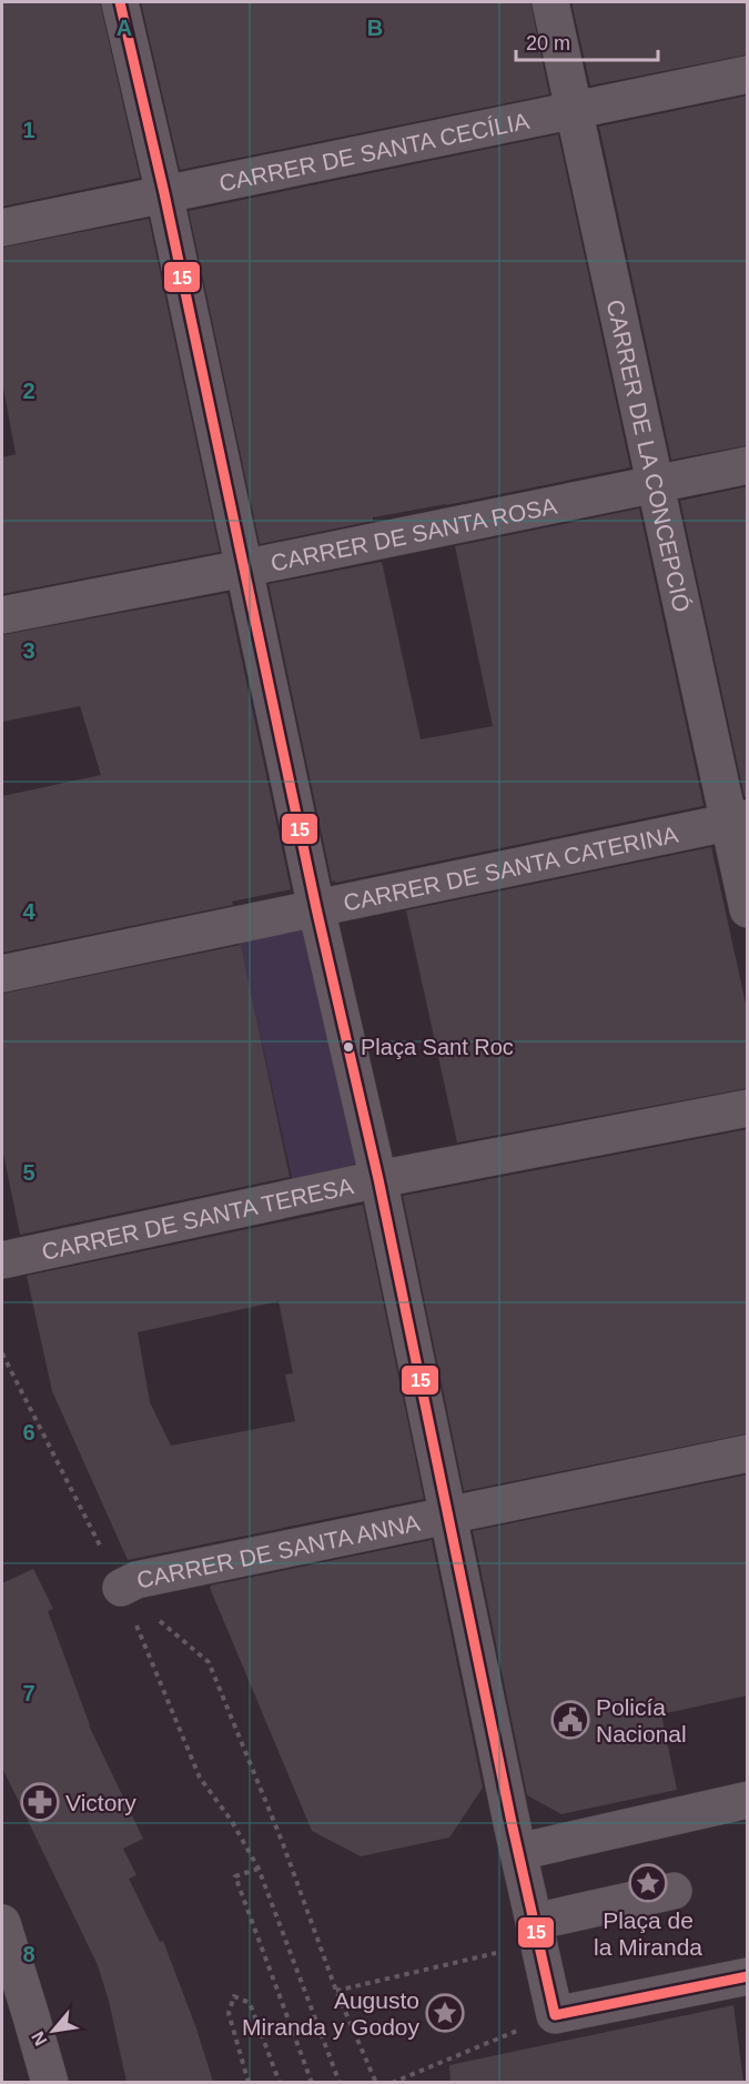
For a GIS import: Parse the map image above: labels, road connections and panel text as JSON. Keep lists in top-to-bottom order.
{
  "streets": {
    "street": [
      "CARRER DE SANTA CECÍLIA",
      "CARRER DE LA CONCEPCIÓ",
      "CARRER DE SANTA ROSA",
      "CARRER DE SANTA CATERINA",
      "CARRER DE SANTA TERESA",
      "CARRER DE SANTA ANNA"
    ]
  },
  "crossings": [
    ["CARRER DE SANTA CECÍLIA", "CARRER DE LA CONCEPCIÓ"],
    ["CARRER DE LA CONCEPCIÓ", "CARRER DE SANTA ROSA"],
    ["CARRER DE LA CONCEPCIÓ", "CARRER DE SANTA CATERINA"]
  ],
  "places": {
    "other": ["Plaça Sant Roc"],
    "public building": ["Policía Nacional"],
    "pharmacy": ["Victory"],
    "place": ["Plaça de la Miranda", "Augusto Miranda y Godoy"]
  },
  "lines": ["transit line 15"],
  "scale_bar": "20 m",
  "north": "bottom left",
  "grid": {
    "columns": ["A", "B"],
    "rows": [
      "1",
      "2",
      "3",
      "4",
      "5",
      "6",
      "7",
      "8"
    ]
  }
}
